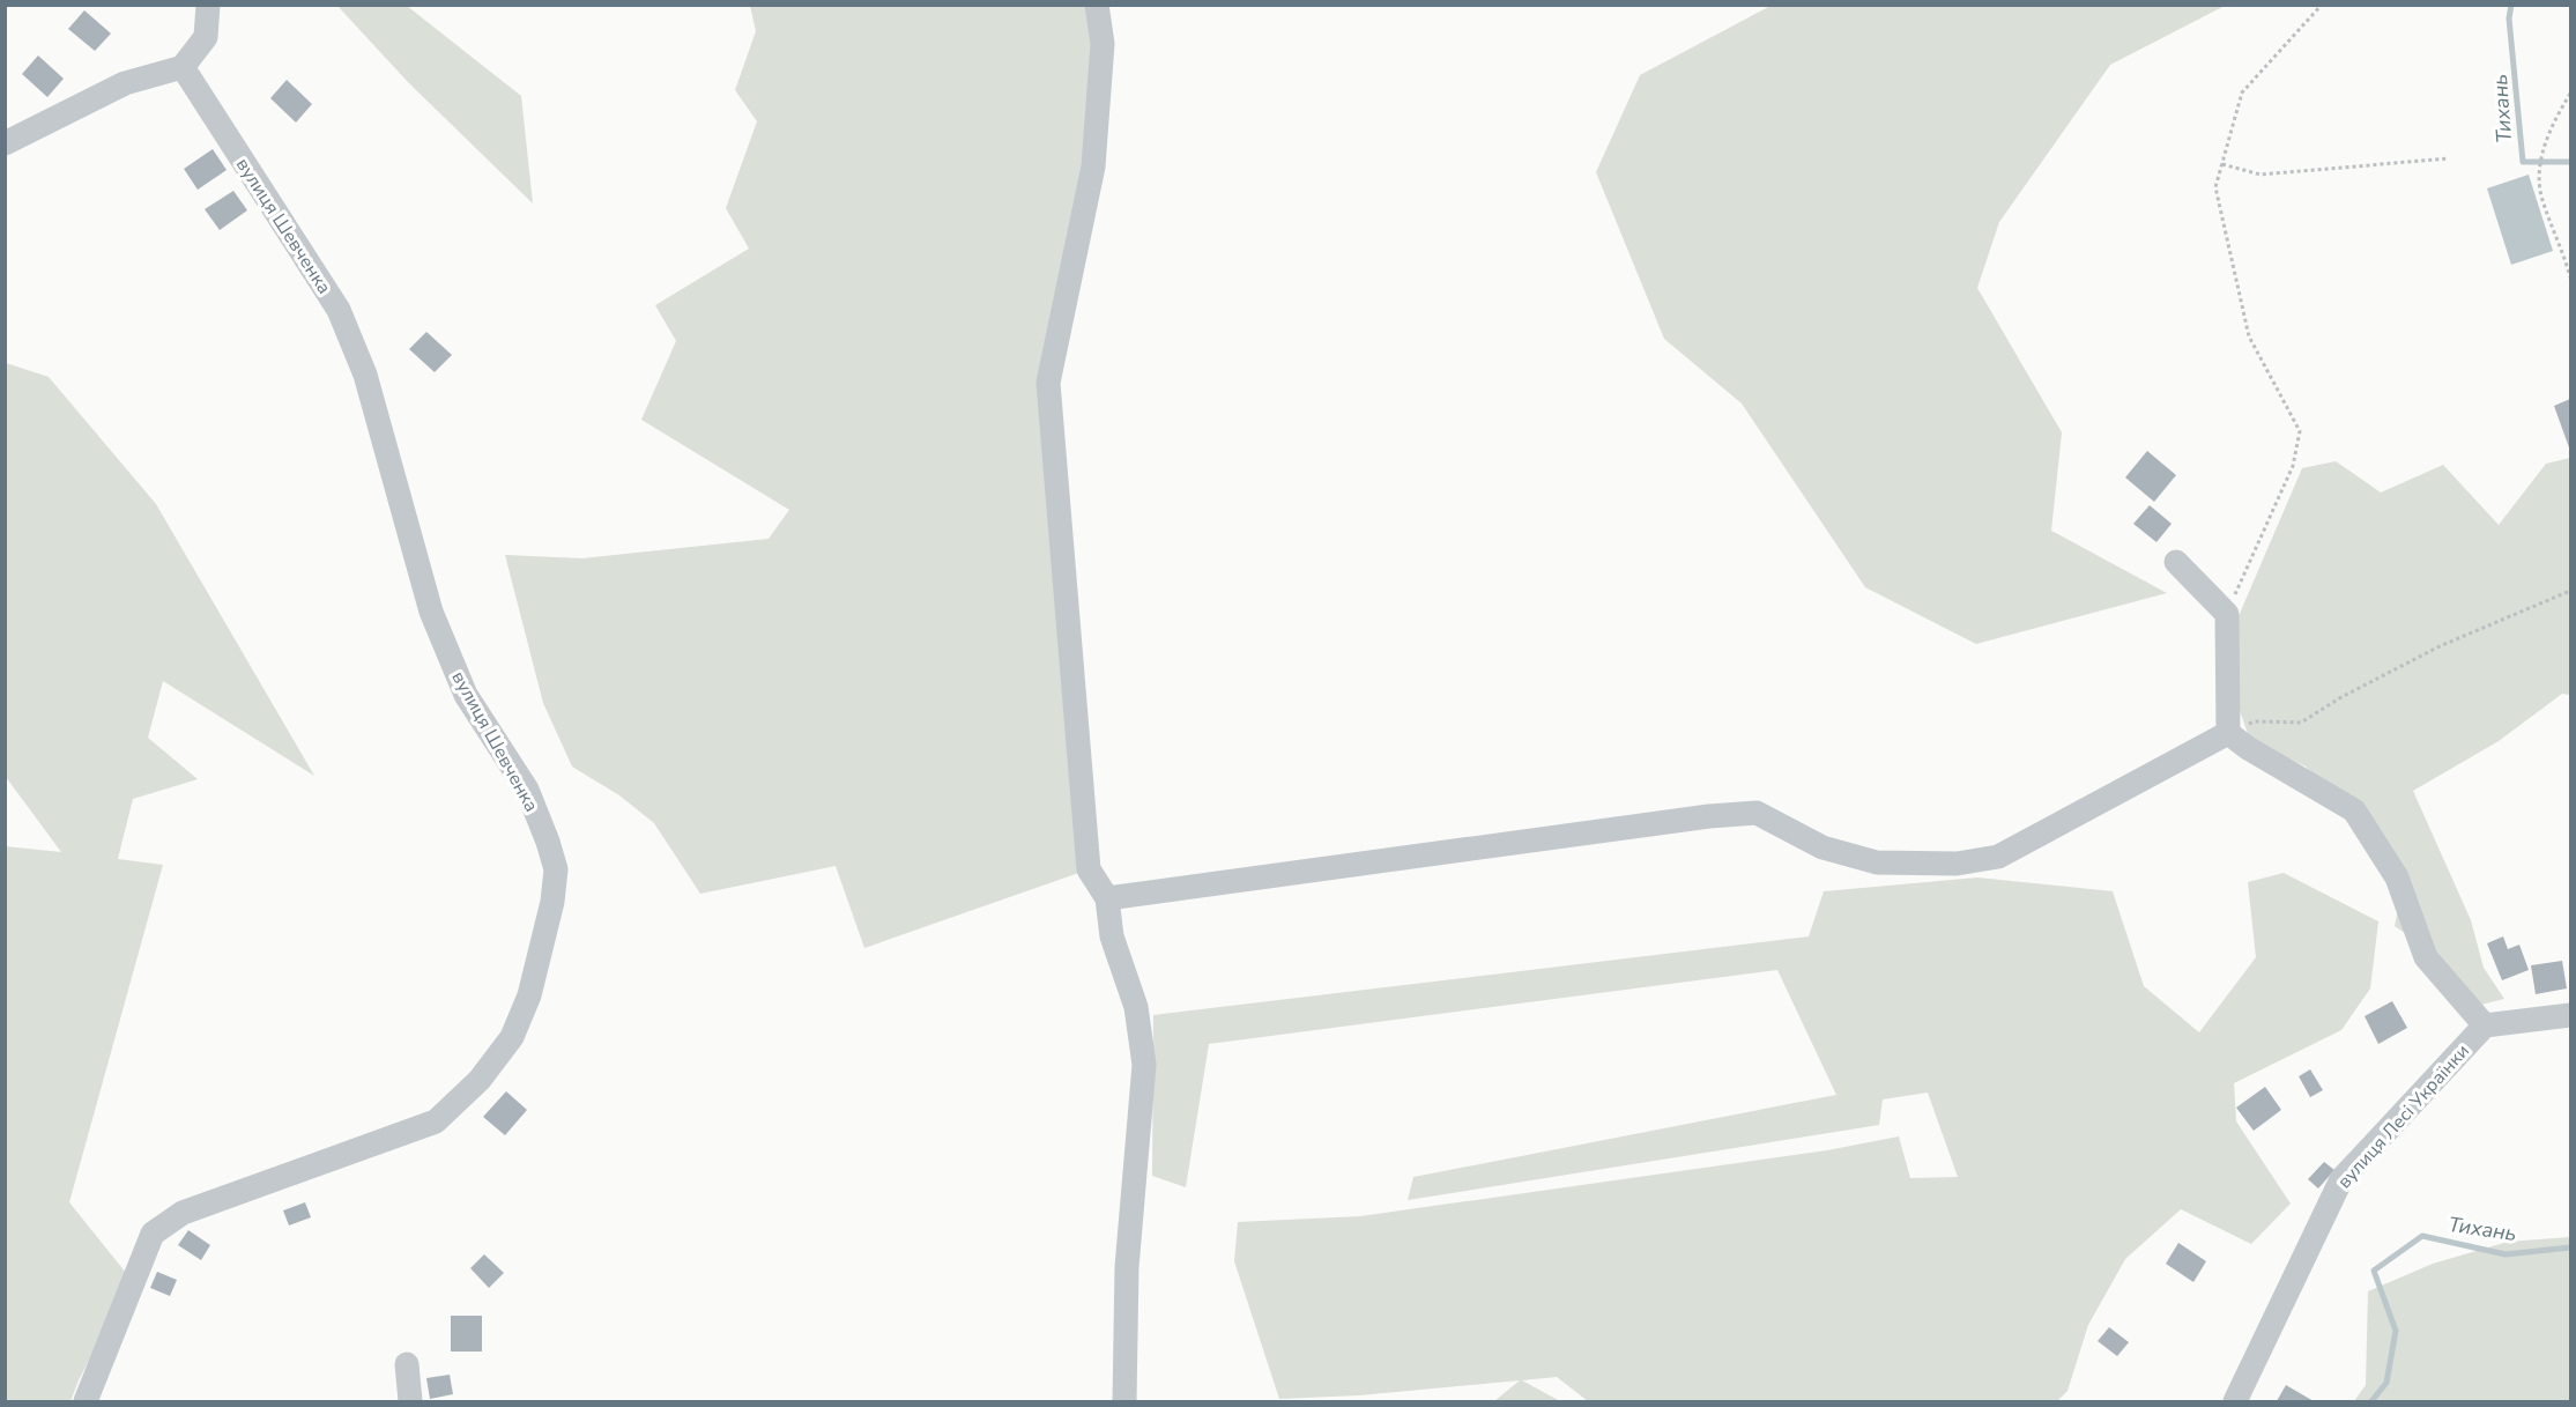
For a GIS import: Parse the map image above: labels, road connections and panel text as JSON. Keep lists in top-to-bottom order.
{
  "streets": {
    "street": ["вулиця Шевченка", "вулиця Лесі Українки"]
  },
  "water": ["Тихань"]
}
